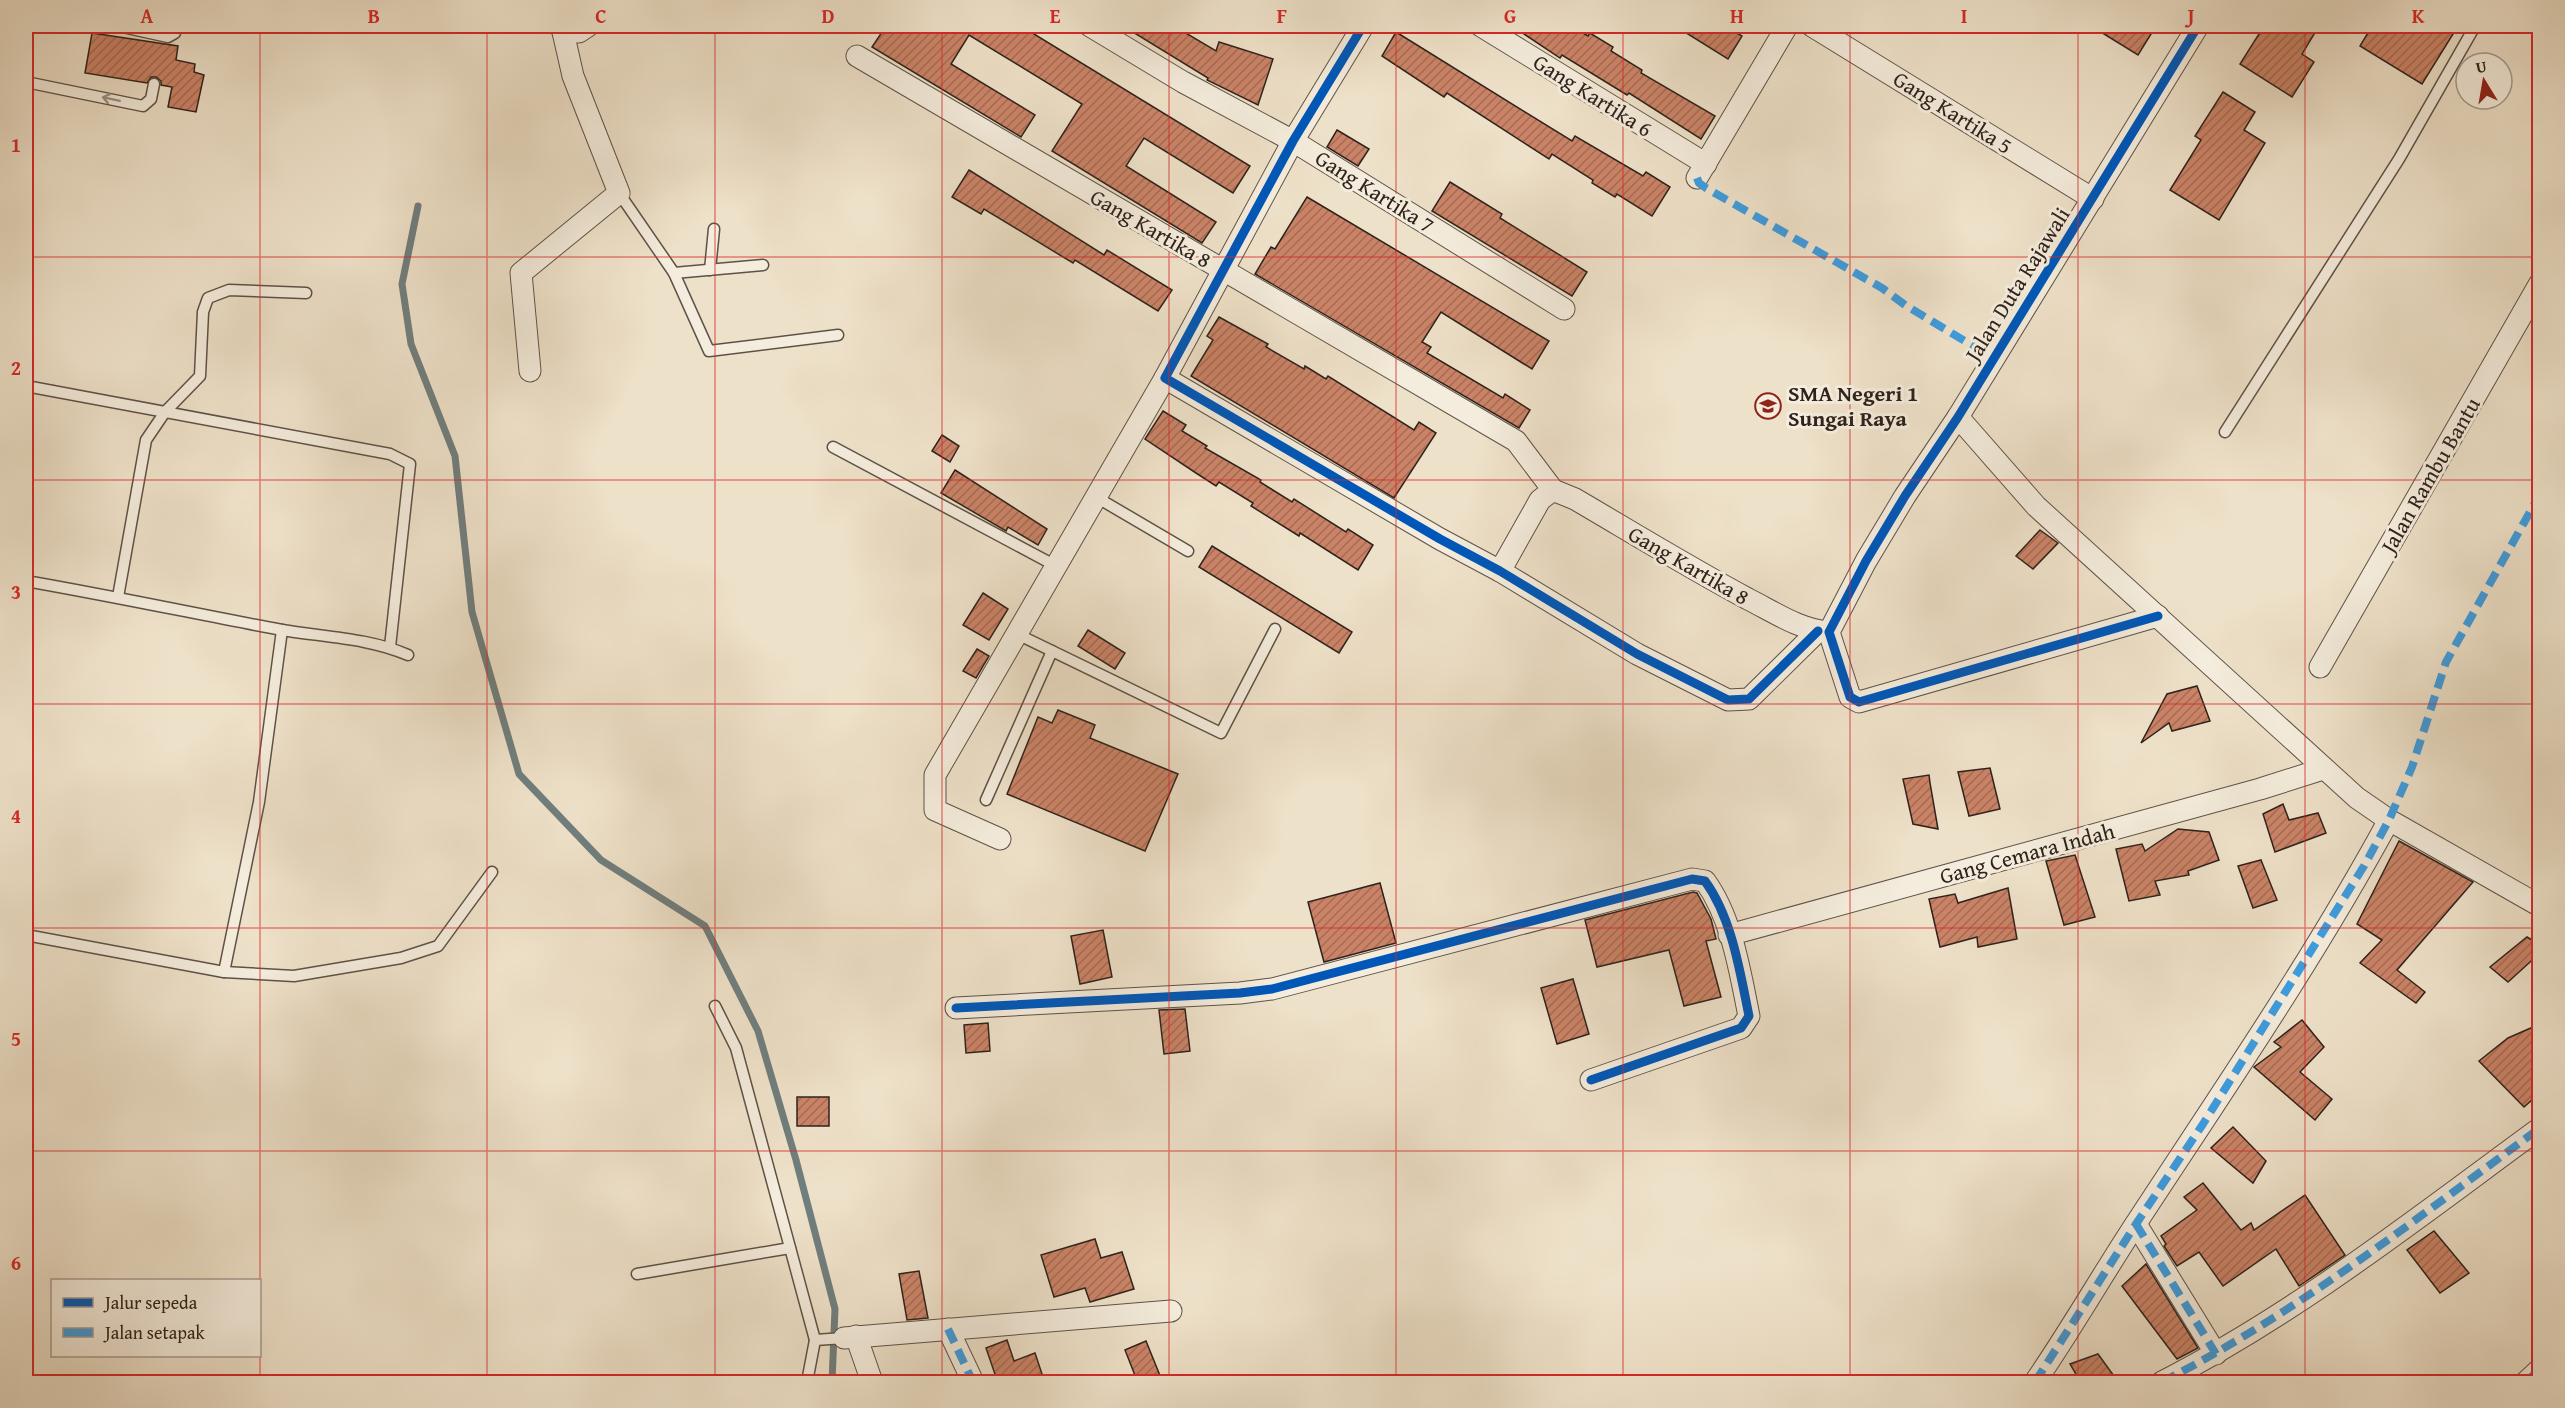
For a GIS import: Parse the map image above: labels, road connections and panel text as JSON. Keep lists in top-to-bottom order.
{
  "streets": {
    "street": [
      "Gang Kartika 6",
      "Gang Kartika 5",
      "Gang Kartika 7",
      "Gang Kartika 8",
      "Jalan Duta Rajawali",
      "Jalan Rambu Bantu",
      "Gang Cemara Indah"
    ]
  },
  "crossings": [
    ["Gang Kartika 5", "Jalan Duta Rajawali"],
    ["Gang Kartika 8", "Jalan Duta Rajawali"]
  ],
  "places": {
    "school or university": ["SMA Negeri 1 Sungai Raya"]
  },
  "legend": ["Jalur sepeda", "Jalan setapak"],
  "north": "top",
  "grid": {
    "columns": [
      "A",
      "B",
      "C",
      "D",
      "E",
      "F",
      "G",
      "H",
      "I",
      "J",
      "K"
    ],
    "rows": [
      "1",
      "2",
      "3",
      "4",
      "5",
      "6"
    ]
  }
}
